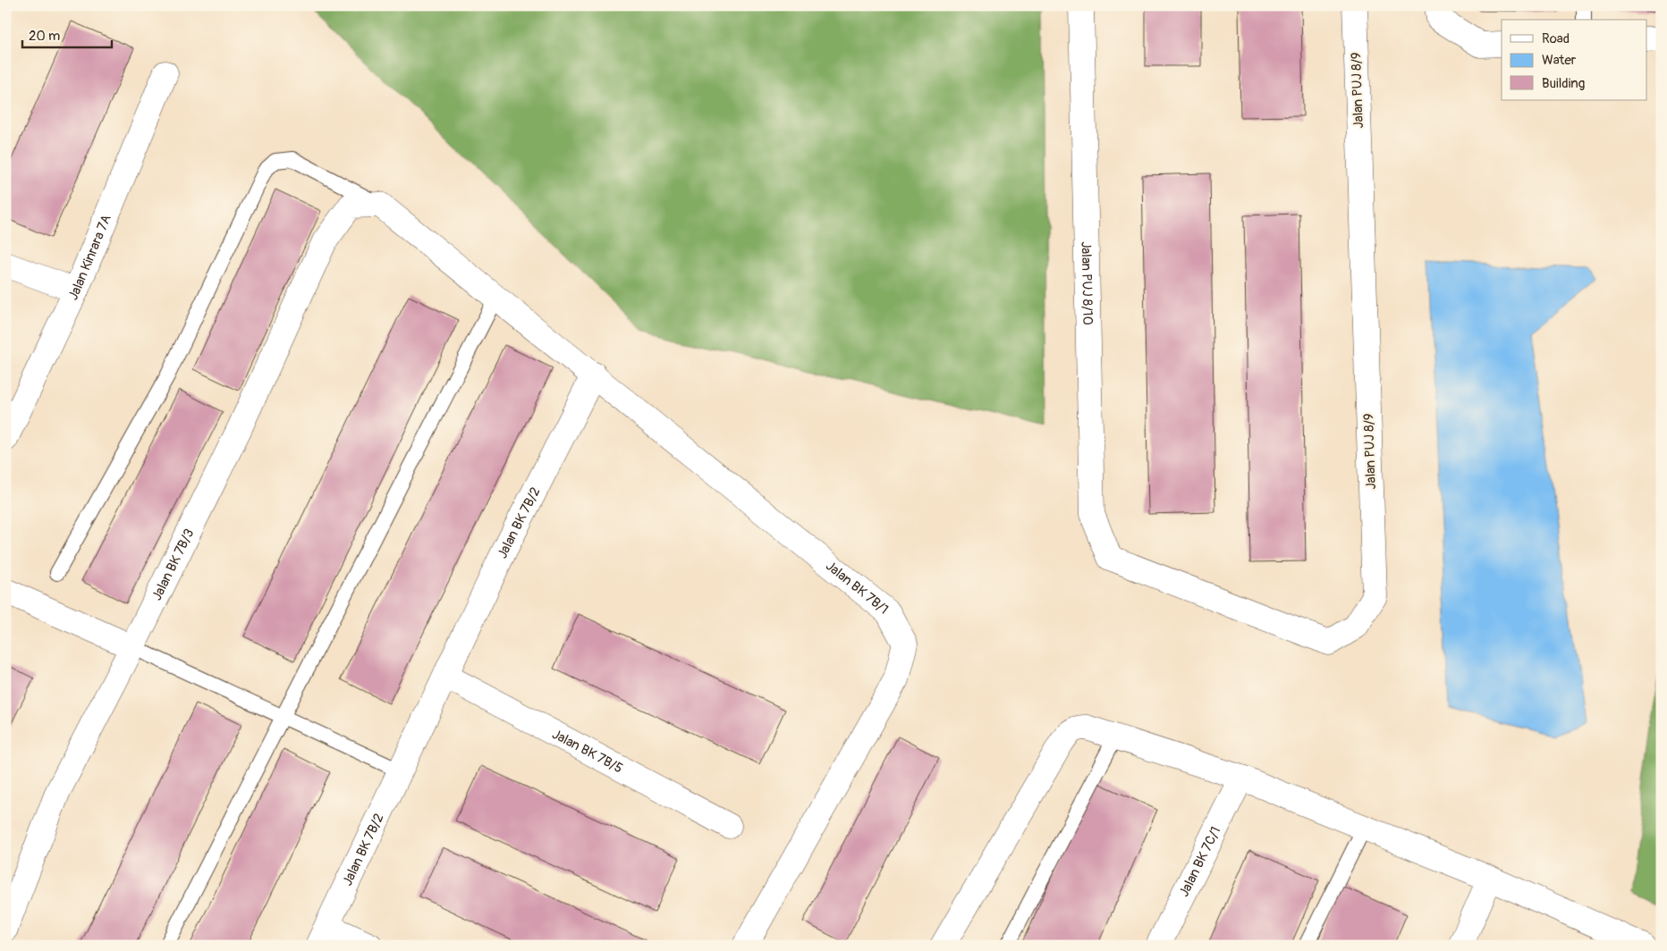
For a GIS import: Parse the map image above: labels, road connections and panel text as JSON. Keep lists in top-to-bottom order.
{
  "streets": {
    "street": [
      "Jalan PUJ 8/9",
      "Jalan Kinrara 7A",
      "Jalan PUJ 8/10",
      "Jalan BK 7B/2",
      "Jalan BK 7B/3",
      "Jalan BK 7B/1",
      "Jalan BK 7B/5",
      "Jalan BK 7C/1"
    ]
  },
  "crossings": [
    ["Jalan PUJ 8/9", "Jalan PUJ 8/10"],
    ["Jalan BK 7B/2", "Jalan BK 7B/1"],
    ["Jalan BK 7B/2", "Jalan BK 7B/5"]
  ],
  "legend": ["Road", "Water", "Building"],
  "scale_bar": "20 m"
}
